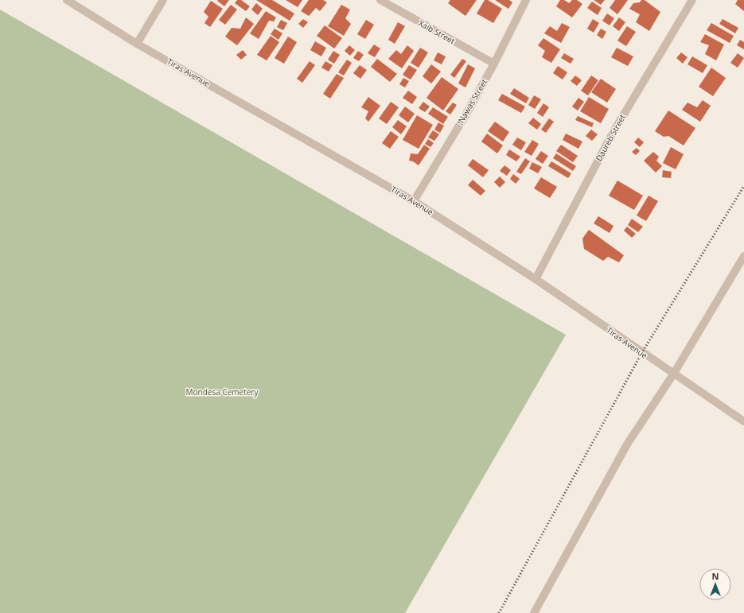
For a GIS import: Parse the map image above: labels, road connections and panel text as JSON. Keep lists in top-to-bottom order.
{
  "streets": {
    "street": [
      "Xaib Street",
      "Tiras Avenue",
      "!Nawas Street",
      "Daureb Street"
    ]
  },
  "crossings": [
    ["Xaib Street", "!Nawas Street"],
    ["Tiras Avenue", "!Nawas Street"],
    ["Tiras Avenue", "Daureb Street"]
  ],
  "parks": ["Mondesa Cemetery"],
  "north": "top"
}
